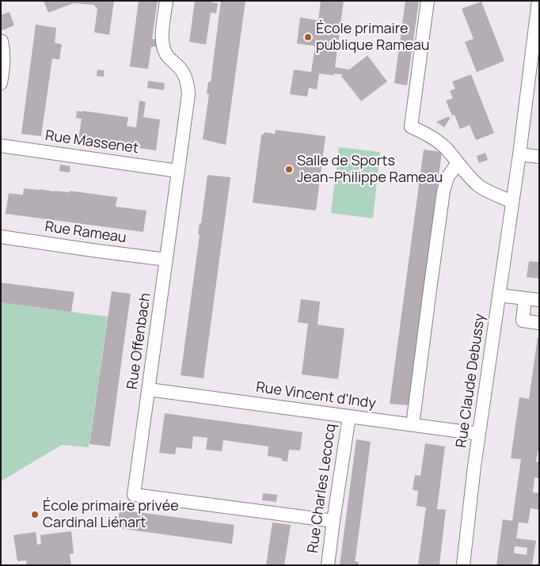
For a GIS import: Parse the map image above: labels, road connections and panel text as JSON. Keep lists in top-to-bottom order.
{
  "streets": {
    "street": [
      "Rue Massenet",
      "Rue Rameau",
      "Rue Offenbach",
      "Rue Claude Debussy",
      "Rue Vincent d'Indy",
      "Rue Charles Lecocq"
    ]
  },
  "crossings": [
    ["Rue Massenet", "Rue Offenbach"],
    ["Rue Rameau", "Rue Offenbach"],
    ["Rue Offenbach", "Rue Vincent d'Indy"],
    ["Rue Offenbach", "Rue Charles Lecocq"],
    ["Rue Claude Debussy", "Rue Vincent d'Indy"],
    ["Rue Vincent d'Indy", "Rue Charles Lecocq"]
  ],
  "places": ["École primaire publique Rameau", "Salle de Sports Jean-Philippe Rameau", "École primaire privée Cardinal Liénart"]
}
